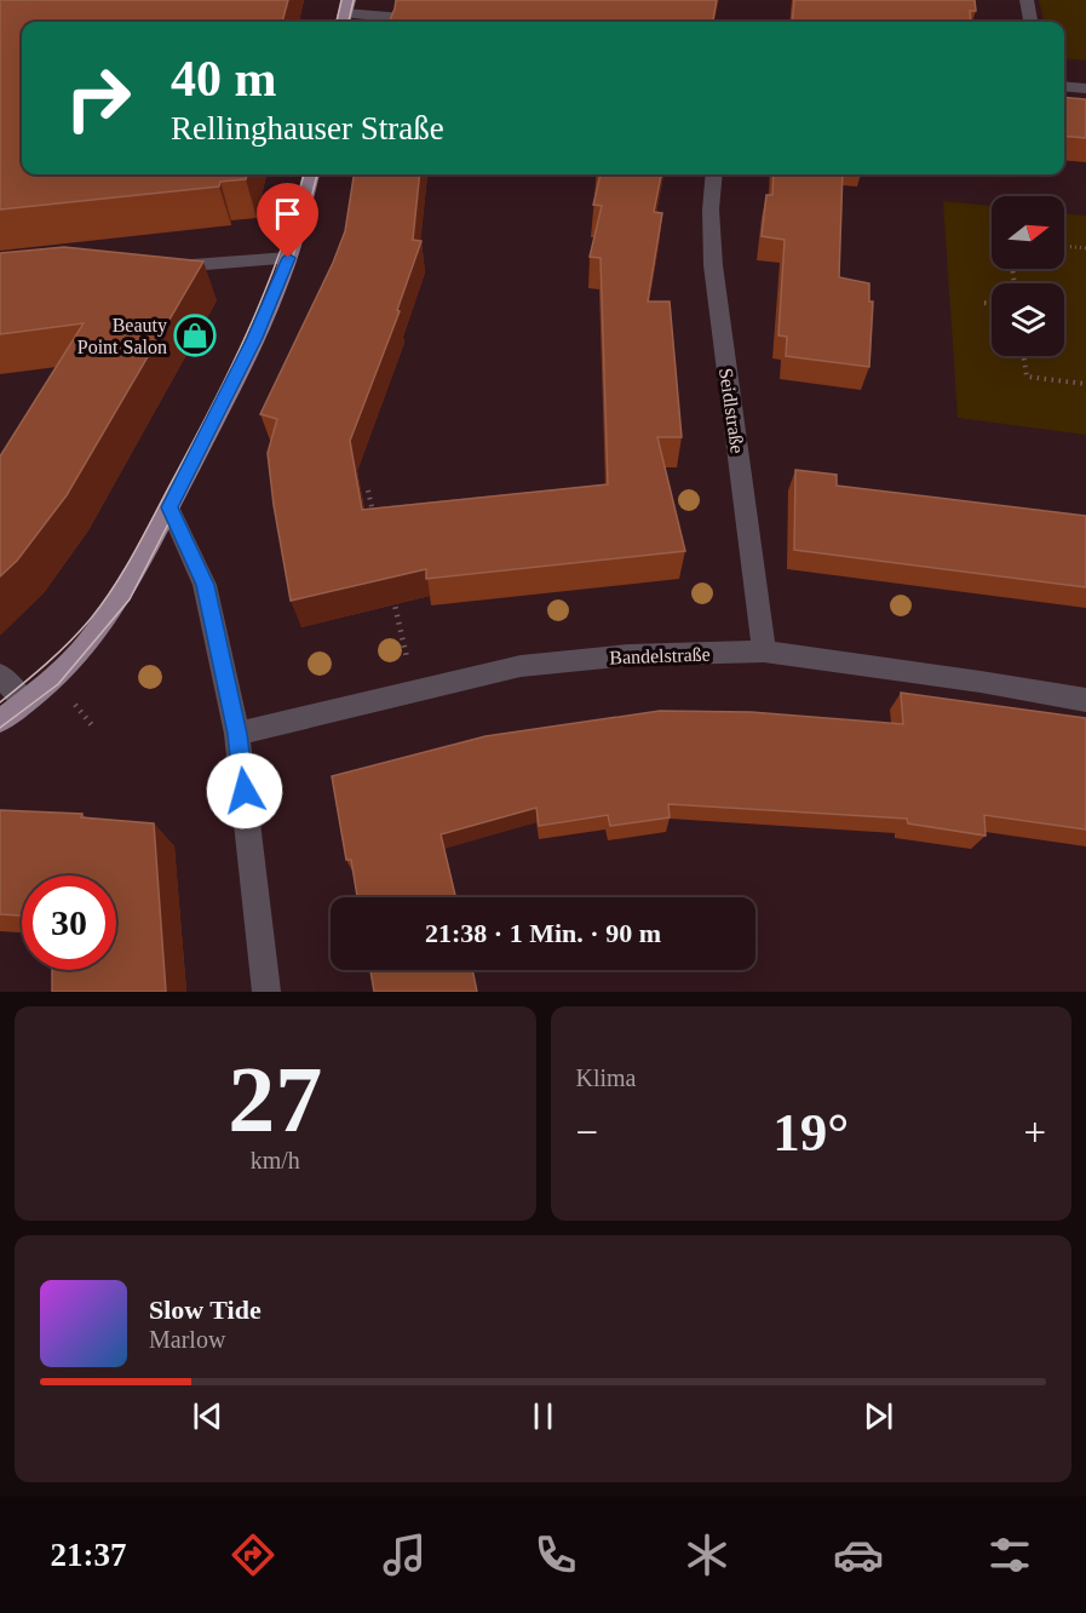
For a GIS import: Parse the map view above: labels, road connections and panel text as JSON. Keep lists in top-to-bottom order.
{
  "streets": {
    "street": ["Seidlstraße", "Bandelstraße"]
  },
  "crossings": [
    ["Seidlstraße", "Bandelstraße"]
  ],
  "places": {
    "shop": ["Beauty Point Salon"]
  },
  "north": "right",
  "page": {
    "turn": ["40 m", "Rellinghauser Straße"],
    "limit": "30",
    "trip": "21:38 · 1 Min. · 90 m",
    "tile": [
      ["27", "km/h"],
      "Klima"
    ],
    "heat": ["−", "19°", "+"],
    "song": ["Slow Tide", "Marlow"],
    "tabs": "21:37"
  }
}
